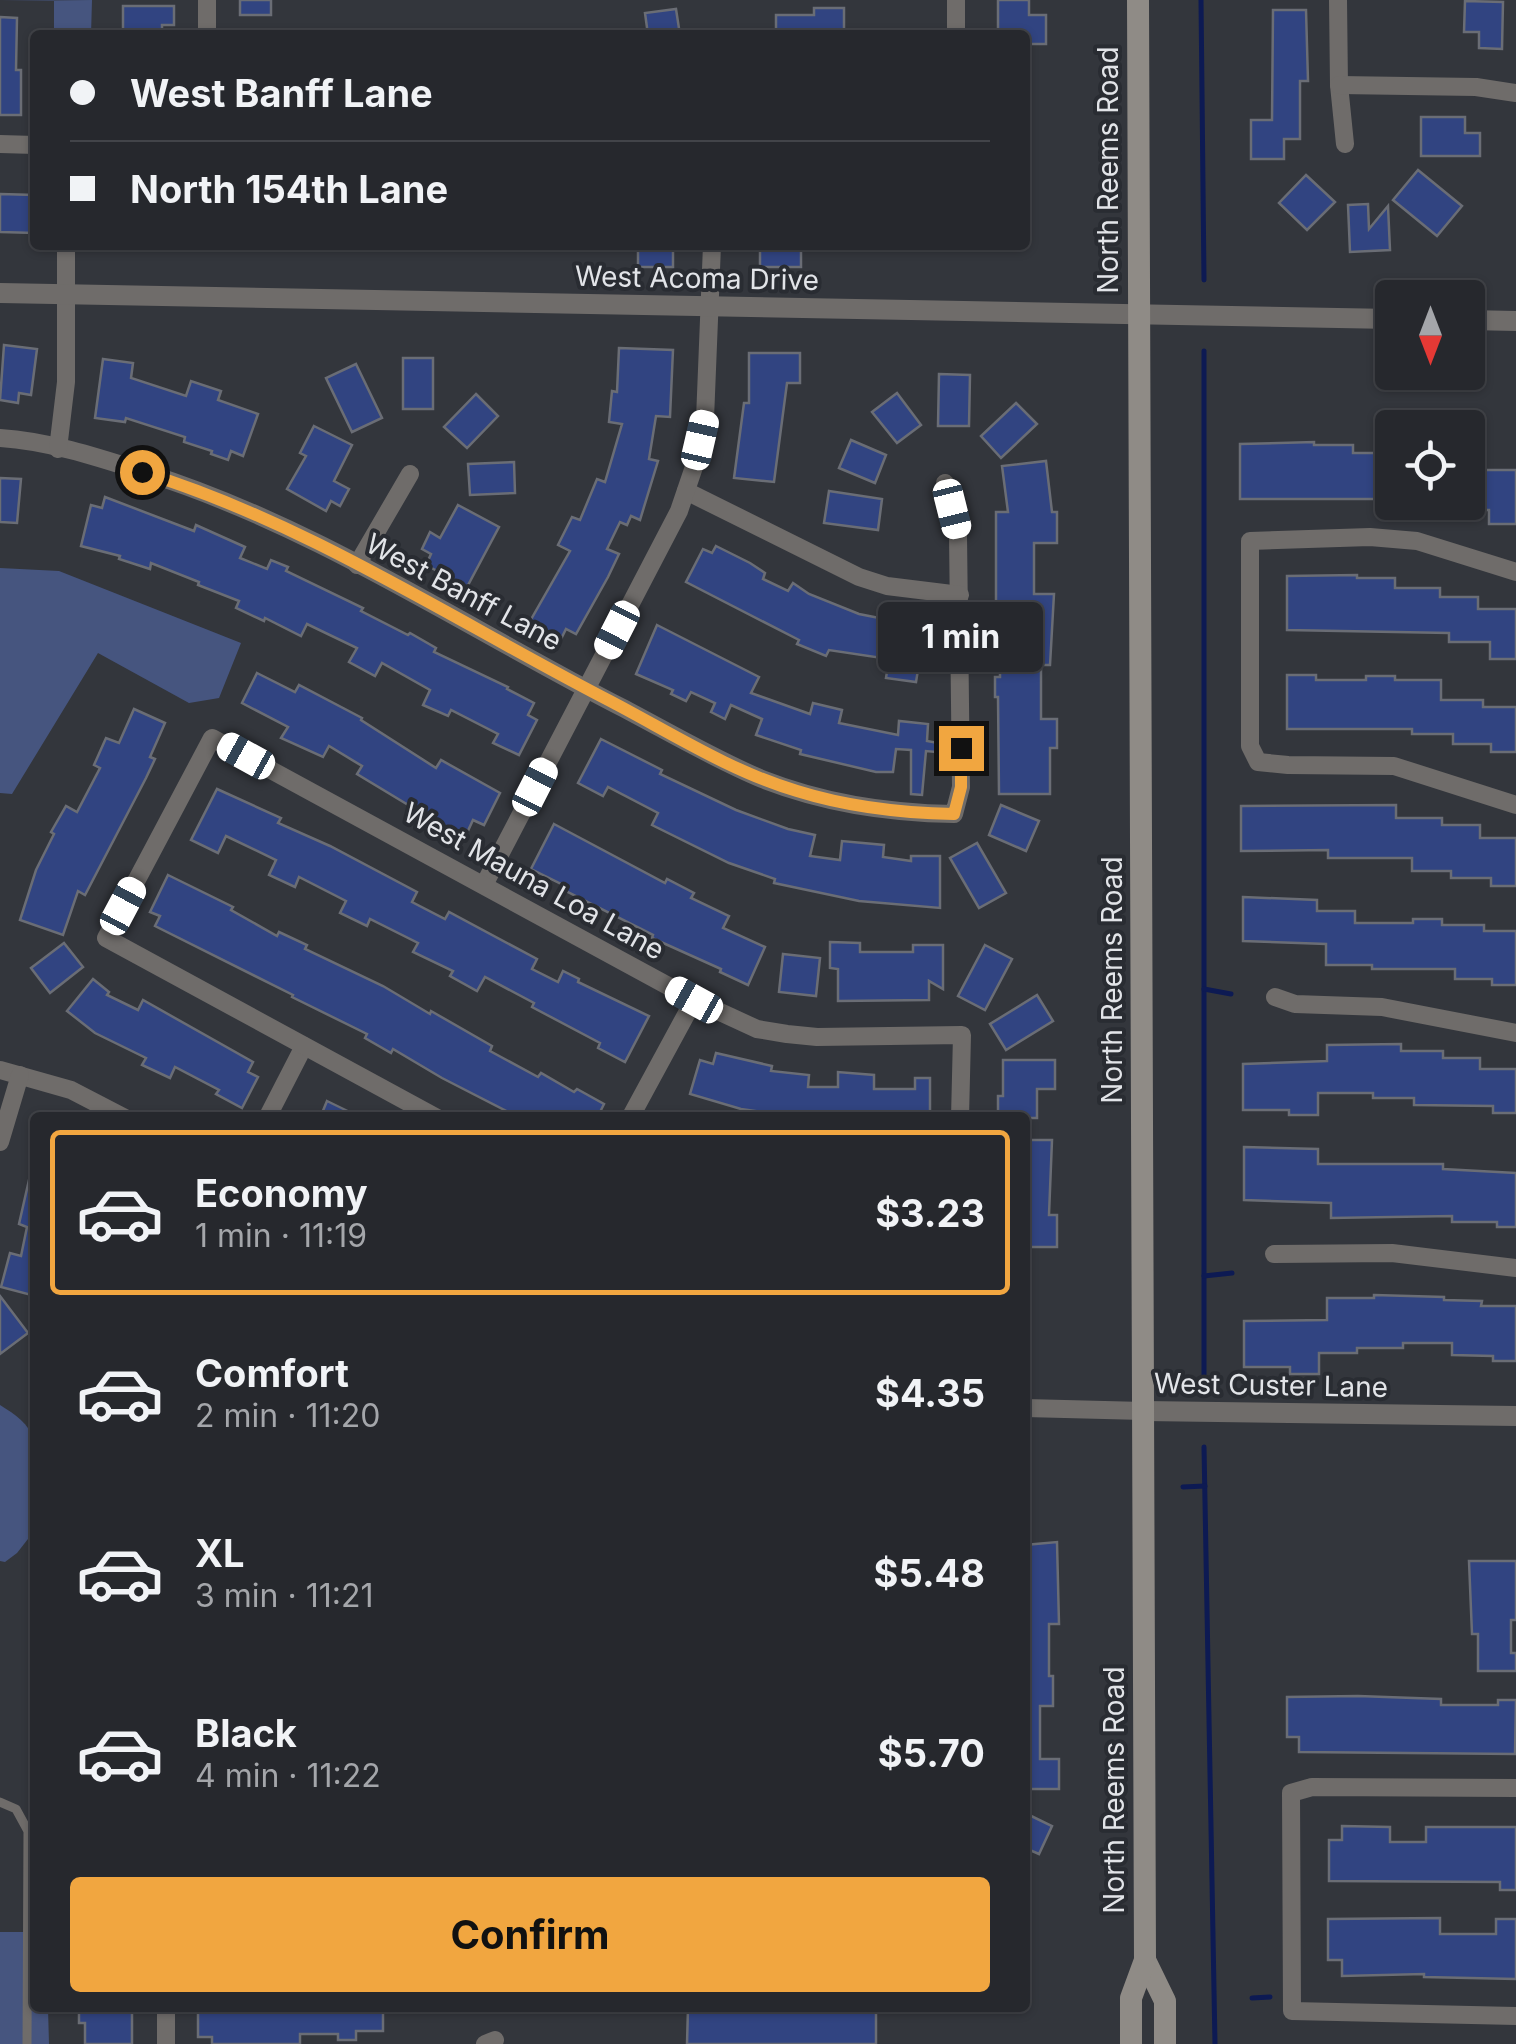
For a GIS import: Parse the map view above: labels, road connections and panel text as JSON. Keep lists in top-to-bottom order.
{
  "streets": {
    "main road": ["North Reems Road"],
    "street": [
      "West Acoma Drive",
      "West Banff Lane",
      "West Mauna Loa Lane",
      "West Custer Lane"
    ]
  },
  "crossings": [
    ["North Reems Road", "West Acoma Drive"],
    ["North Reems Road", "West Custer Lane"]
  ],
  "north": "bottom",
  "page": {
    "banner": ["West Banff Lane", "North 154th Lane"],
    "bubble": "1 min",
    "list": [
      {
        "name": "Economy",
        "note": "1 min · 11:19",
        "value": "$3.23"
      },
      {
        "name": "Comfort",
        "note": "2 min · 11:20",
        "value": "$4.35"
      },
      {
        "name": "XL",
        "note": "3 min · 11:21",
        "value": "$5.48"
      },
      {
        "name": "Black",
        "note": "4 min · 11:22",
        "value": "$5.70"
      }
    ],
    "buttons": "Confirm"
  }
}
